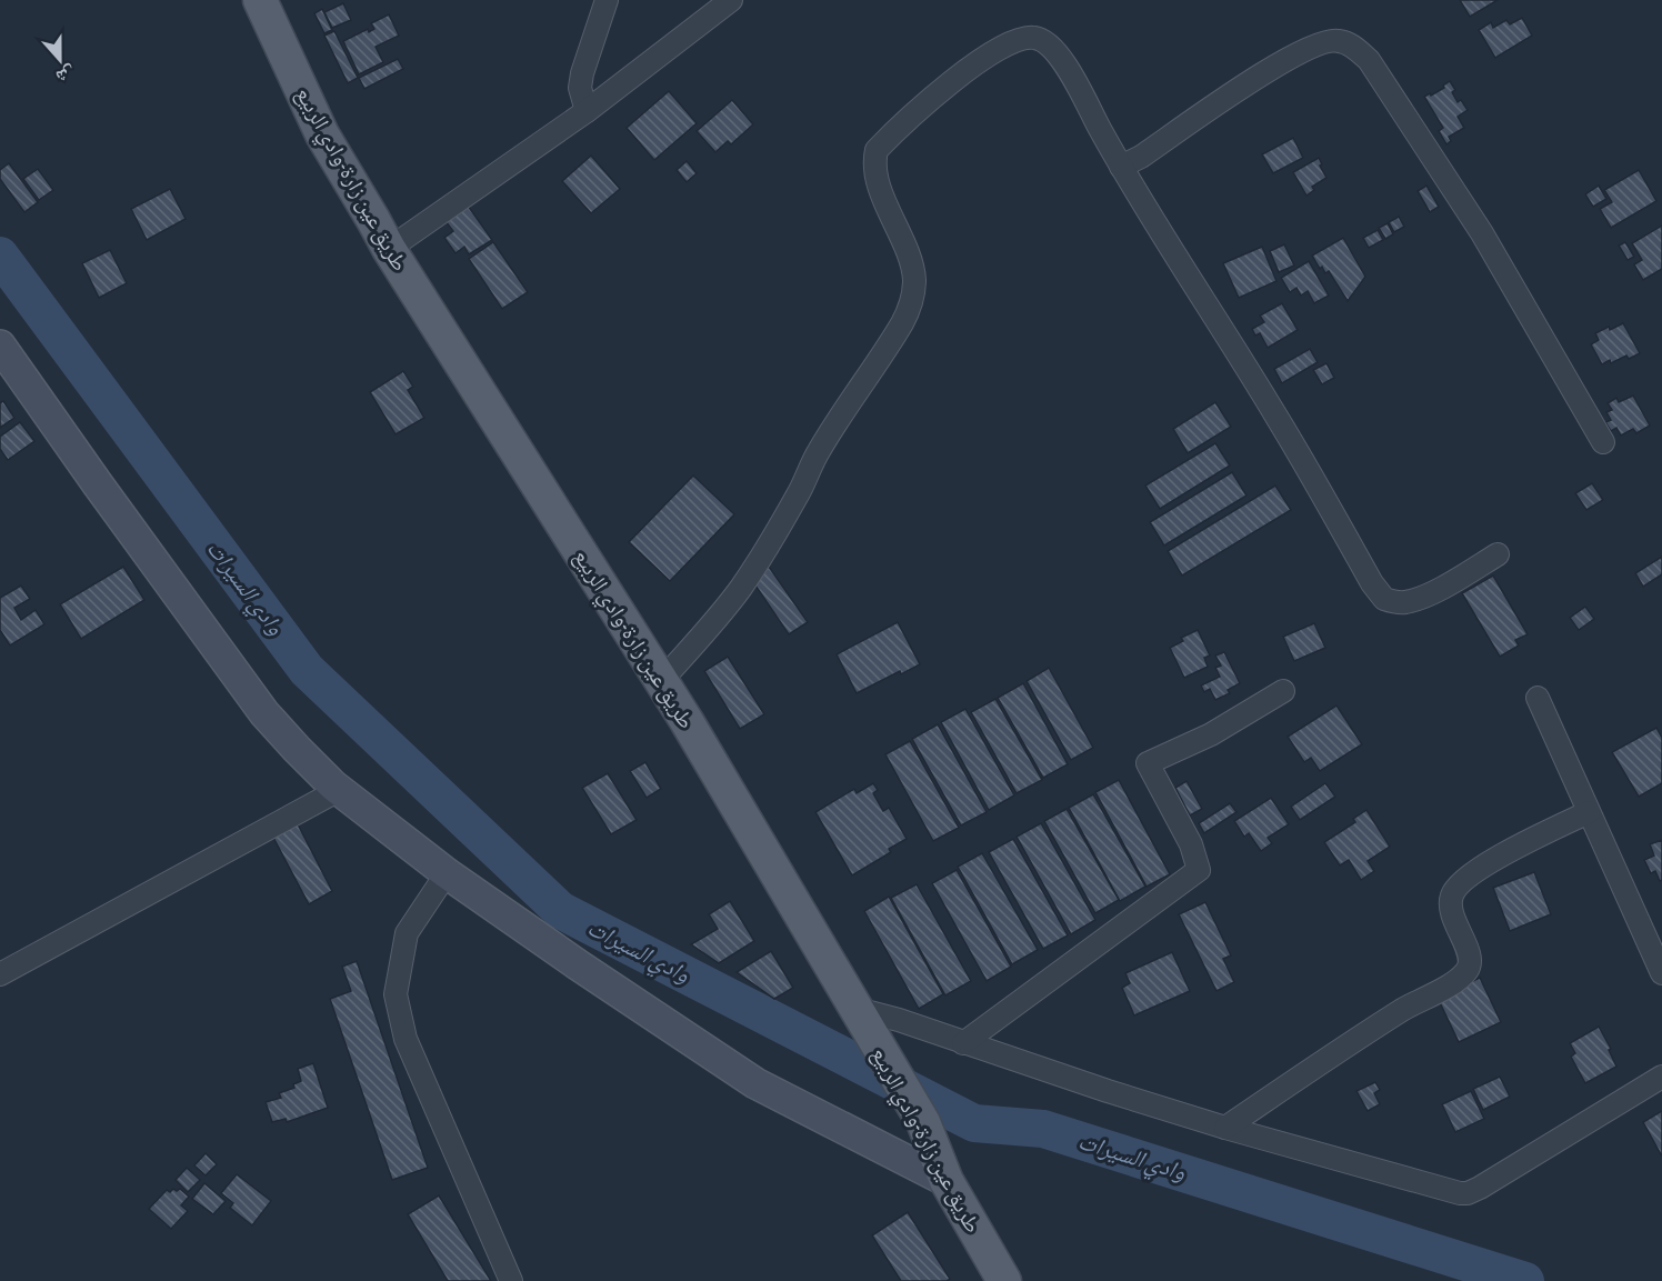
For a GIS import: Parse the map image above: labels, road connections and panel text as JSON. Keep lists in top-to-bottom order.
{
  "streets": {
    "main road": ["طريق عين زارة-وادي الربيع"]
  },
  "water": ["وادي السيرات"],
  "north": "bottom"
}
